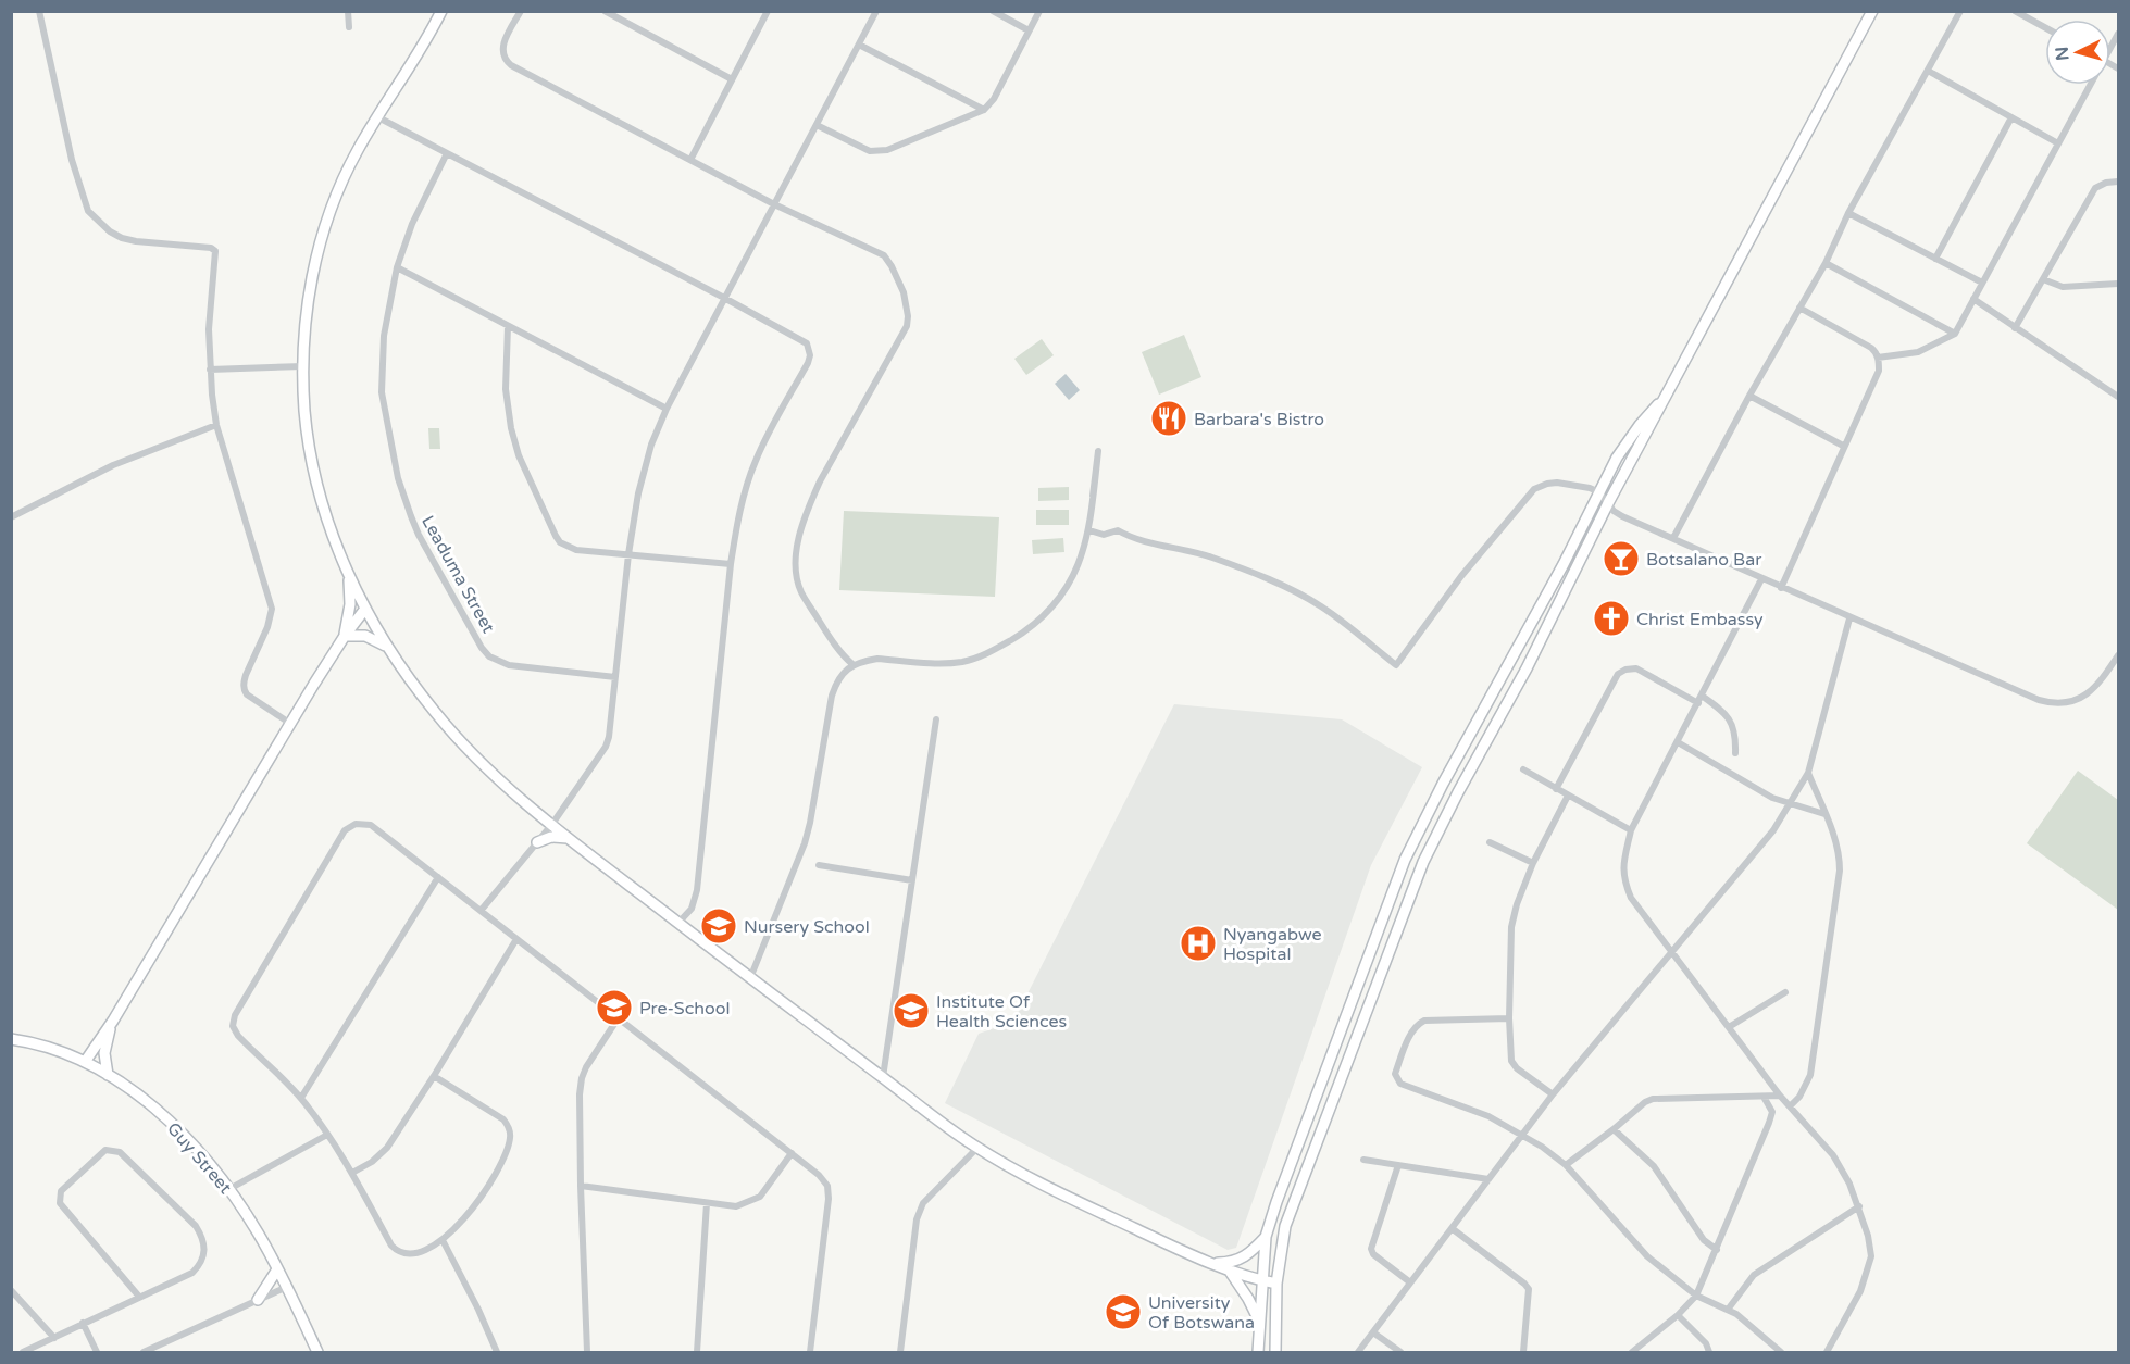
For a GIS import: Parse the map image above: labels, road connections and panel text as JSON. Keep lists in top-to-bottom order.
{
  "streets": {
    "street": ["Leaduma Street", "Guy Street"]
  },
  "places": {
    "restaurant": ["Barbara's Bistro"],
    "bar": ["Botsalano Bar"],
    "church": ["Christ Embassy"],
    "school or university": [
      "Nursery School",
      "Pre-School",
      "Institute Of Health Sciences",
      "University Of Botswana"
    ],
    "hospital": ["Nyangabwe Hospital"]
  },
  "north": "left"
}
